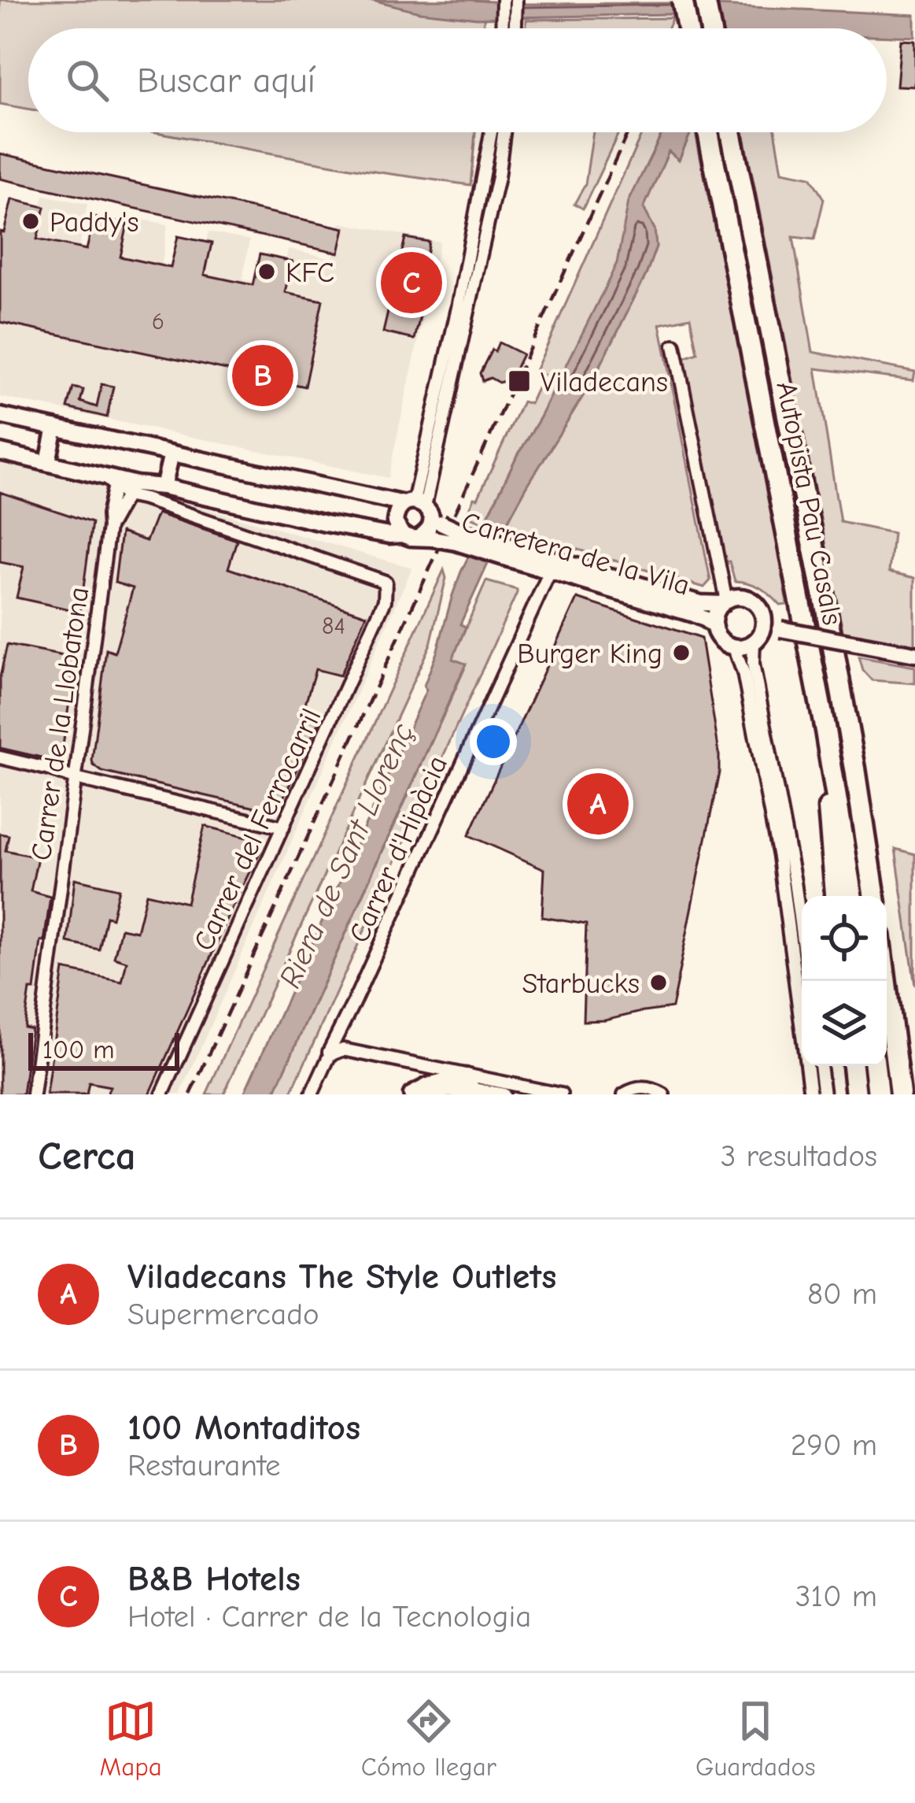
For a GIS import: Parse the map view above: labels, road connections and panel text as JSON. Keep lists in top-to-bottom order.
{
  "streets": {
    "highway": ["Autopista Pau Casals"],
    "street": [
      "Carretera de la Vila",
      "Carrer de la Llobatona",
      "Carrer del Ferrocarril",
      "Carrer d'Hipàcia"
    ]
  },
  "crossings": [
    ["Carretera de la Vila", "Carrer d'Hipàcia"],
    ["Carrer de la Llobatona", "Carrer del Ferrocarril"]
  ],
  "water": ["Riera de Sant Llorenç"],
  "places": {
    "other": [
      "Paddy's",
      "KFC",
      "Burger King",
      "Starbucks"
    ],
    "transit": ["Viladecans"]
  },
  "house_numbers": ["6", "84"],
  "scale_bar": "100 m",
  "page": {
    "search": "Buscar aquí",
    "pins": ["C", "B", "A"],
    "scale": "100 m",
    "heading": ["Cerca", "3 resultados"],
    "list": [
      {
        "mark": "A",
        "name": "Viladecans The Style Outlets",
        "note": "Supermercado",
        "value": "80 m"
      },
      {
        "mark": "B",
        "name": "100 Montaditos",
        "note": "Restaurante",
        "value": "290 m"
      },
      {
        "mark": "C",
        "name": "B&B Hotels",
        "note": "Hotel · Carrer de la Tecnologia",
        "value": "310 m"
      }
    ],
    "nav": ["Mapa", "Cómo llegar", "Guardados"]
  }
}
